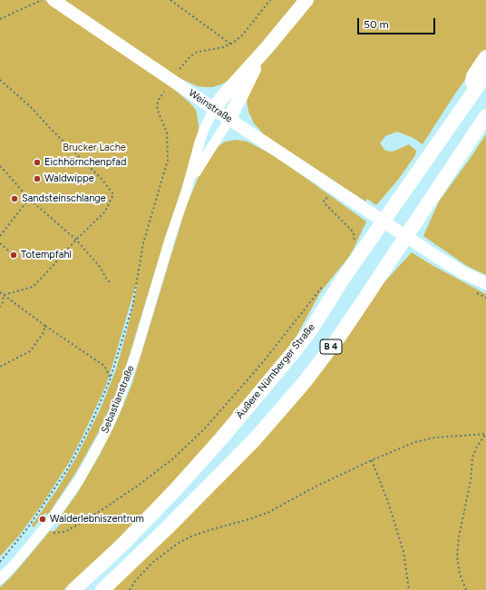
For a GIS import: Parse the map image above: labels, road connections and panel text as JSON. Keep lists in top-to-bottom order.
{
  "streets": {
    "highway": ["B 4", "Äußere Nürnberger Straße"],
    "main road": ["Weinstraße"],
    "street": ["Sebastianstraße"]
  },
  "crossings": [
    ["Weinstraße", "Sebastianstraße"]
  ],
  "parks": ["Brucker Lache"],
  "places": [
    "Eichhörnchenpfad",
    "Waldwippe",
    "Sandsteinschlange",
    "Totempfahl",
    "Walderlebniszentrum"
  ],
  "scale_bar": "50 m"
}
